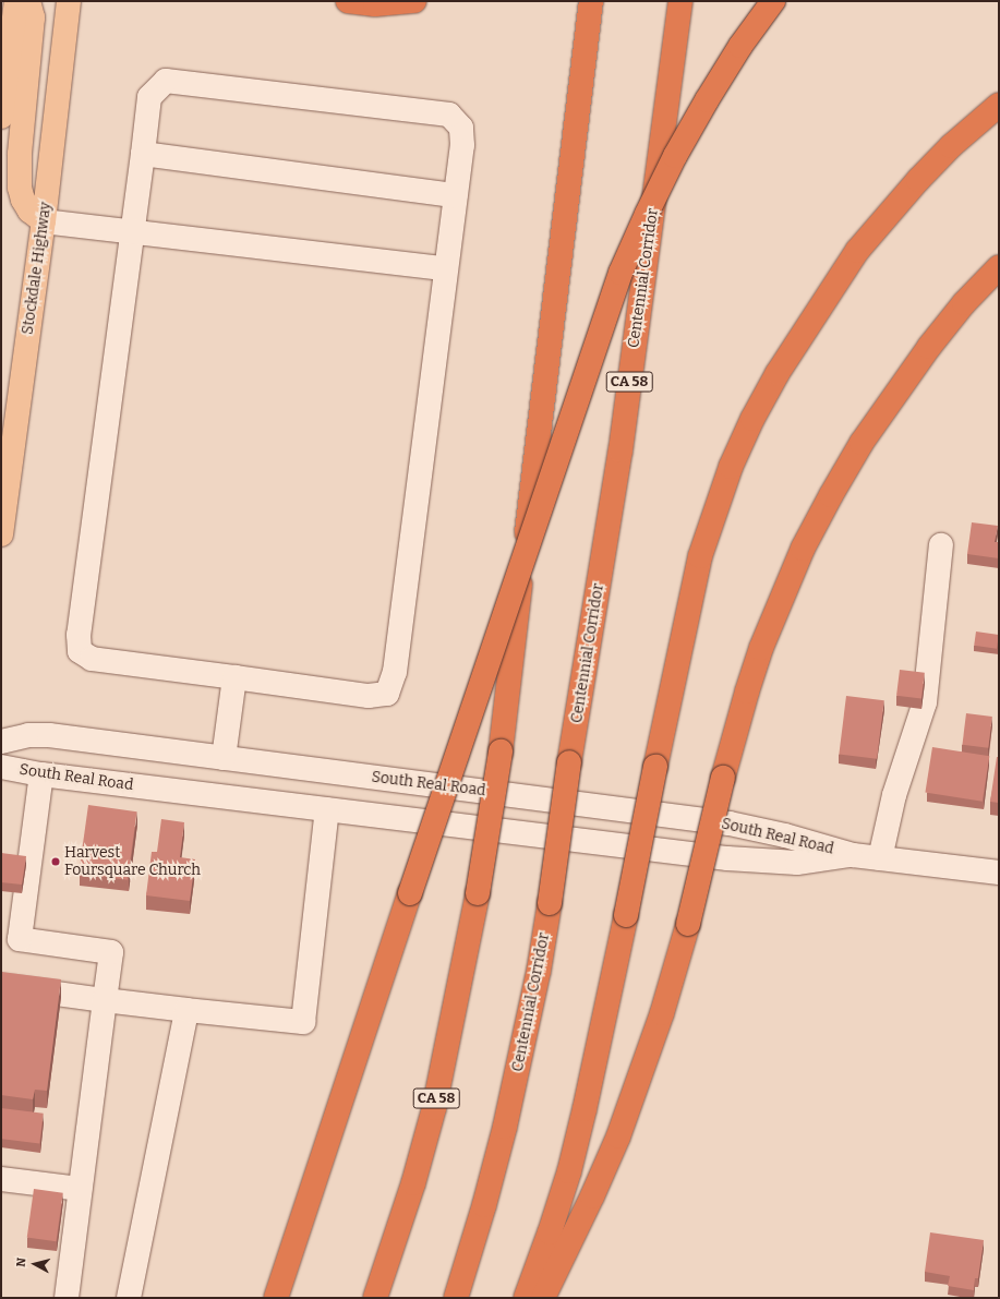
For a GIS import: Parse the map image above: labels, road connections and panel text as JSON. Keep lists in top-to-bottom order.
{
  "streets": {
    "highway": ["Centennial Corridor", "CA 58"],
    "main road": ["Stockdale Highway"],
    "street": ["South Real Road"]
  },
  "places": ["Harvest Foursquare Church"],
  "north": "left"
}
